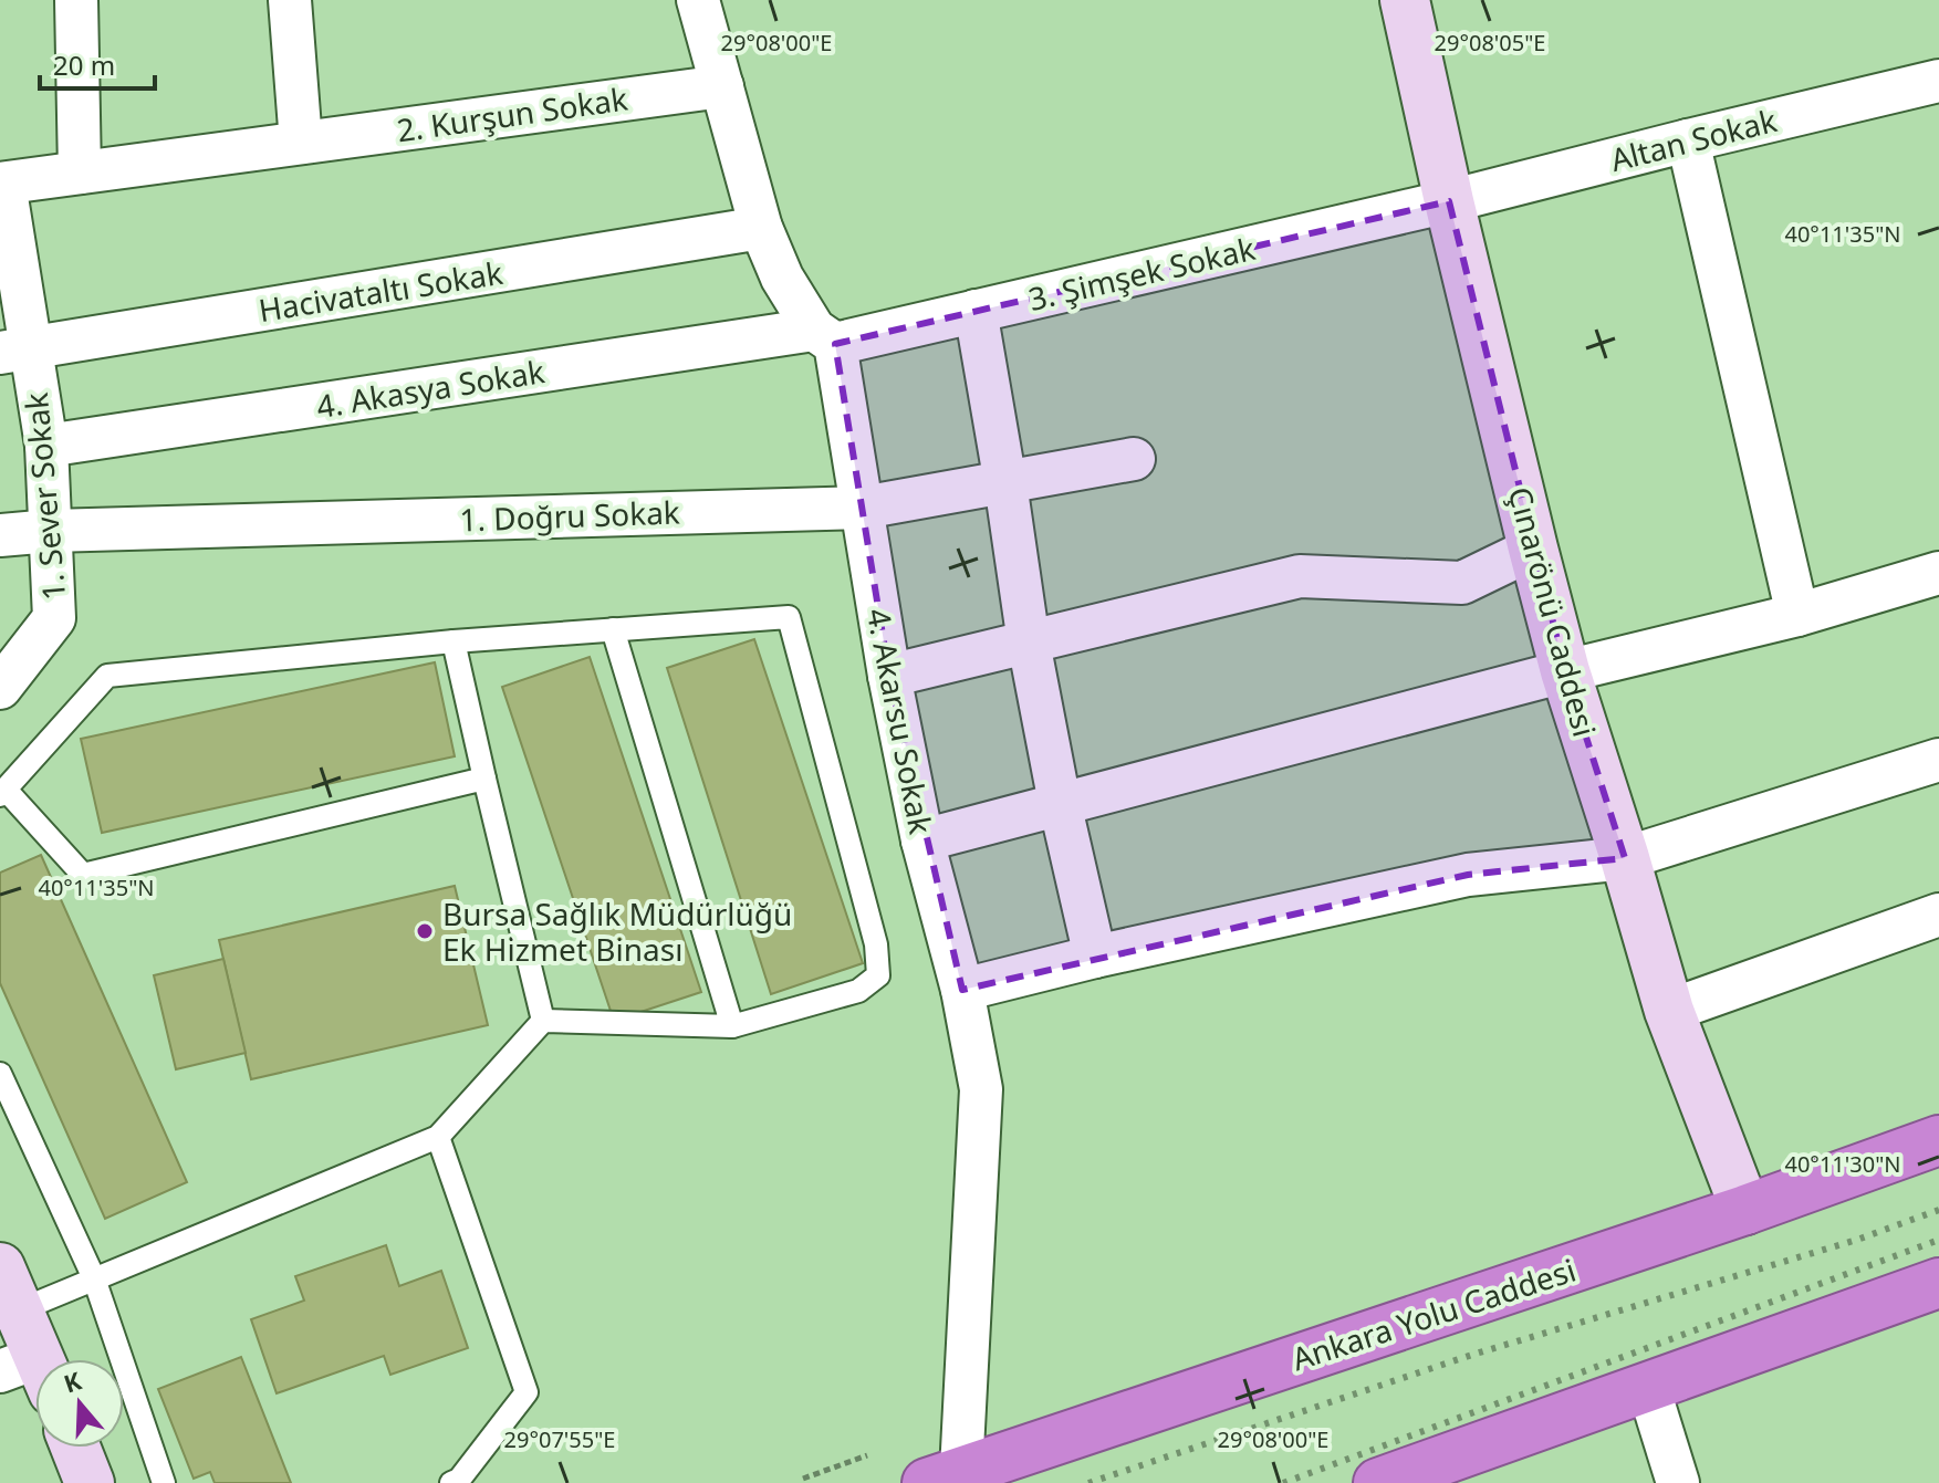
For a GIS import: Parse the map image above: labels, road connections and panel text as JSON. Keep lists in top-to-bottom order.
{
  "streets": {
    "highway": ["Ankara Yolu Caddesi"],
    "main road": ["Çınarönü Caddesi"],
    "street": [
      "2. Kurşun Sokak",
      "Altan Sokak",
      "3. Şimşek Sokak",
      "Hacivataltı Sokak",
      "4. Akasya Sokak",
      "1. Sever Sokak",
      "1. Doğru Sokak",
      "4. Akarsu Sokak"
    ]
  },
  "crossings": [
    ["2. Kurşun Sokak", "1. Sever Sokak"],
    ["2. Kurşun Sokak", "4. Akarsu Sokak"],
    ["Altan Sokak", "3. Şimşek Sokak"],
    ["Altan Sokak", "Çınarönü Caddesi"],
    ["3. Şimşek Sokak", "4. Akasya Sokak"],
    ["3. Şimşek Sokak", "Çınarönü Caddesi"],
    ["3. Şimşek Sokak", "4. Akarsu Sokak"],
    ["Hacivataltı Sokak", "1. Sever Sokak"],
    ["Hacivataltı Sokak", "4. Akarsu Sokak"],
    ["4. Akasya Sokak", "1. Sever Sokak"],
    ["4. Akasya Sokak", "4. Akarsu Sokak"],
    ["1. Sever Sokak", "1. Doğru Sokak"],
    ["1. Doğru Sokak", "4. Akarsu Sokak"],
    ["Çınarönü Caddesi", "Ankara Yolu Caddesi"],
    ["4. Akarsu Sokak", "Ankara Yolu Caddesi"]
  ],
  "places": ["Bursa Sağlık Müdürlüğü Ek Hizmet Binası"],
  "scale_bar": "20 m",
  "north": "top",
  "coordinates": [
    "29°08'05\"E",
    "29°08'00\"E",
    "40°11'35\"N",
    "40°11'30\"N",
    "29°07'55\"E"
  ]
}
